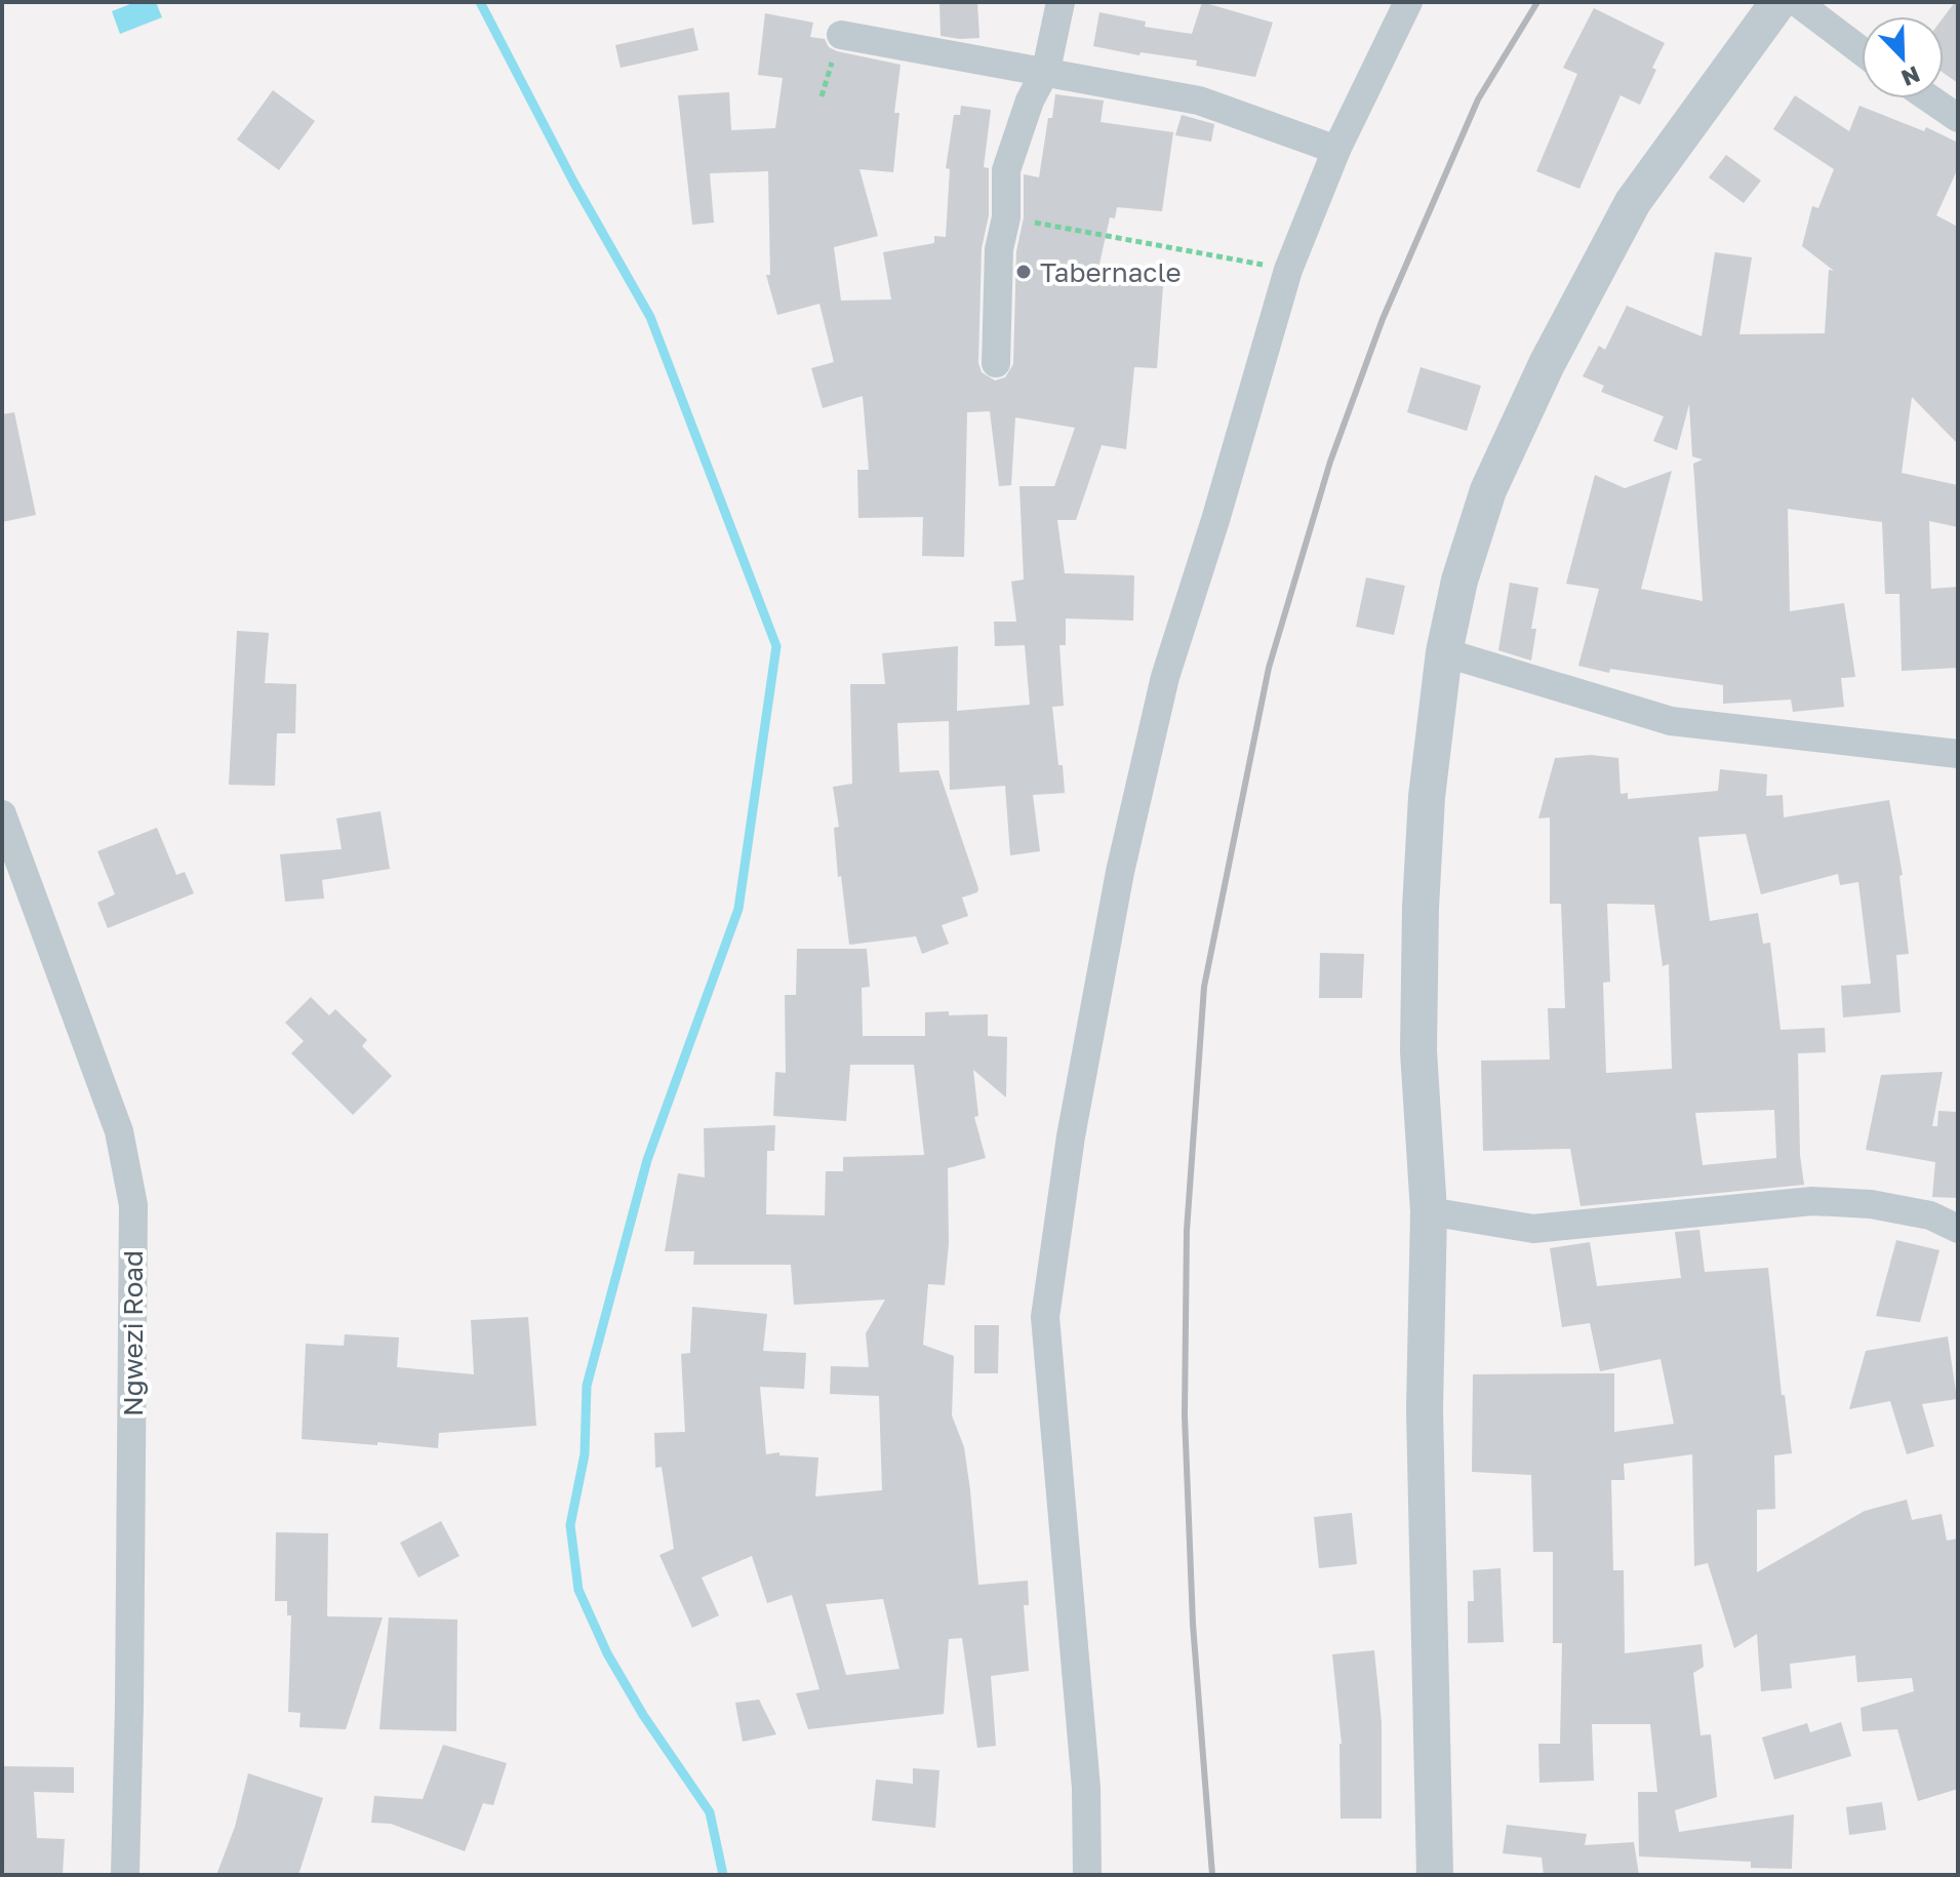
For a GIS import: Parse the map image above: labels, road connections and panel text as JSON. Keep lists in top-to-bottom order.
{
  "streets": {
    "street": ["Ngwezi Road"]
  },
  "places": ["Tabernacle"],
  "north": "bottom right"
}
